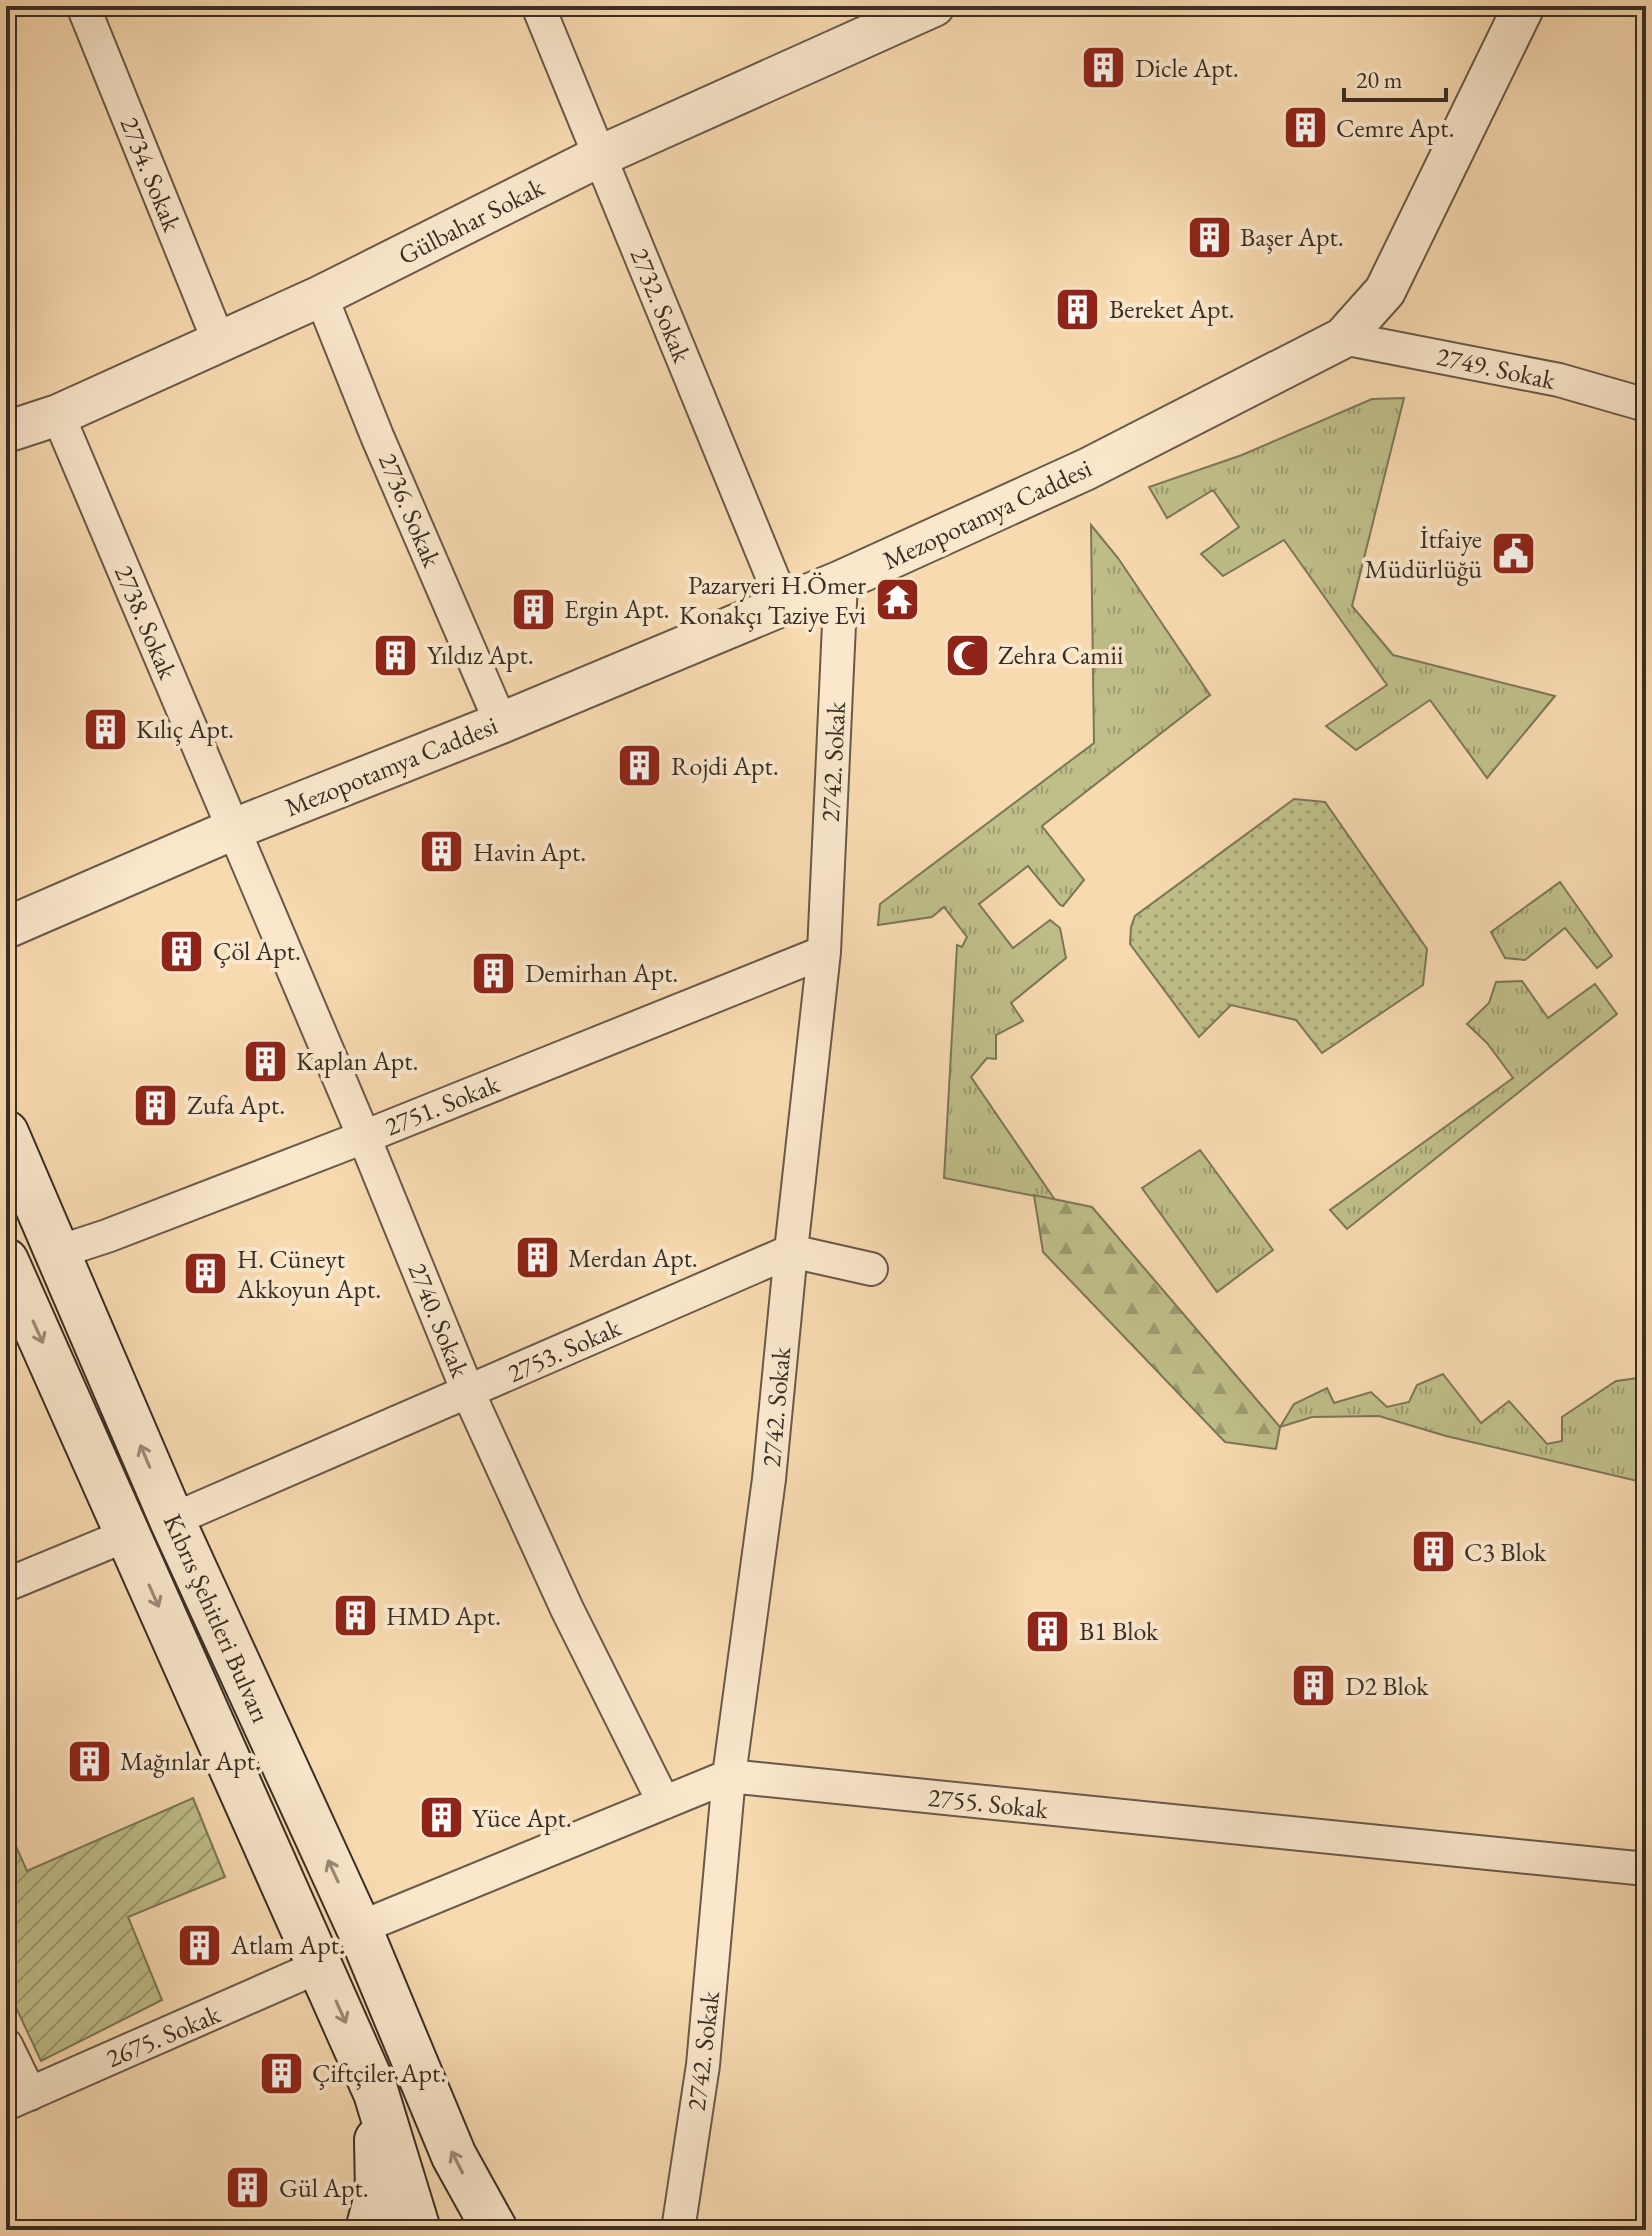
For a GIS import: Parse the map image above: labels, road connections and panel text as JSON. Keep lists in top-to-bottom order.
{
  "streets": {
    "main road": ["Kıbrıs Şehitleri Bulvarı"],
    "street": [
      "2734. Sokak",
      "Gülbahar Sokak",
      "2732. Sokak",
      "2749. Sokak",
      "2736. Sokak",
      "Mezopotamya Caddesi",
      "2738. Sokak",
      "2742. Sokak",
      "2751. Sokak",
      "2740. Sokak",
      "2753. Sokak",
      "2755. Sokak",
      "2675. Sokak"
    ]
  },
  "crossings": [
    ["2734. Sokak", "Gülbahar Sokak"],
    ["Gülbahar Sokak", "2732. Sokak"],
    ["Gülbahar Sokak", "2736. Sokak"],
    ["Gülbahar Sokak", "2738. Sokak"],
    ["2732. Sokak", "Mezopotamya Caddesi"],
    ["2749. Sokak", "Mezopotamya Caddesi"],
    ["2736. Sokak", "Mezopotamya Caddesi"],
    ["Mezopotamya Caddesi", "2738. Sokak"],
    ["Mezopotamya Caddesi", "2742. Sokak"],
    ["Mezopotamya Caddesi", "2740. Sokak"],
    ["2738. Sokak", "2740. Sokak"],
    ["2742. Sokak", "2751. Sokak"],
    ["2742. Sokak", "2753. Sokak"],
    ["2742. Sokak", "2755. Sokak"],
    ["2751. Sokak", "2740. Sokak"],
    ["2751. Sokak", "Kıbrıs Şehitleri Bulvarı"],
    ["2740. Sokak", "2753. Sokak"],
    ["2740. Sokak", "2755. Sokak"],
    ["2753. Sokak", "Kıbrıs Şehitleri Bulvarı"],
    ["Kıbrıs Şehitleri Bulvarı", "2755. Sokak"],
    ["Kıbrıs Şehitleri Bulvarı", "2675. Sokak"]
  ],
  "places": {
    "building": [
      "Dicle Apt.",
      "Cemre Apt.",
      "Başer Apt.",
      "Bereket Apt.",
      "Ergin Apt.",
      "Yıldız Apt.",
      "Kılıç Apt.",
      "Rojdi Apt.",
      "Havin Apt.",
      "Çöl Apt.",
      "Demirhan Apt.",
      "Kaplan Apt.",
      "Zufa Apt.",
      "Merdan Apt.",
      "H. Cüneyt Akkoyun Apt.",
      "C3 Blok",
      "HMD Apt.",
      "B1 Blok",
      "D2 Blok",
      "Mağınlar Apt.",
      "Yüce Apt.",
      "Atlam Apt.",
      "Çiftçiler Apt.",
      "Gül Apt."
    ],
    "public building": ["İtfaiye Müdürlüğü"],
    "temple": ["Pazaryeri H.Ömer Konakçı Taziye Evi"],
    "mosque": ["Zehra Camii"]
  },
  "scale_bar": "20 m"
}
